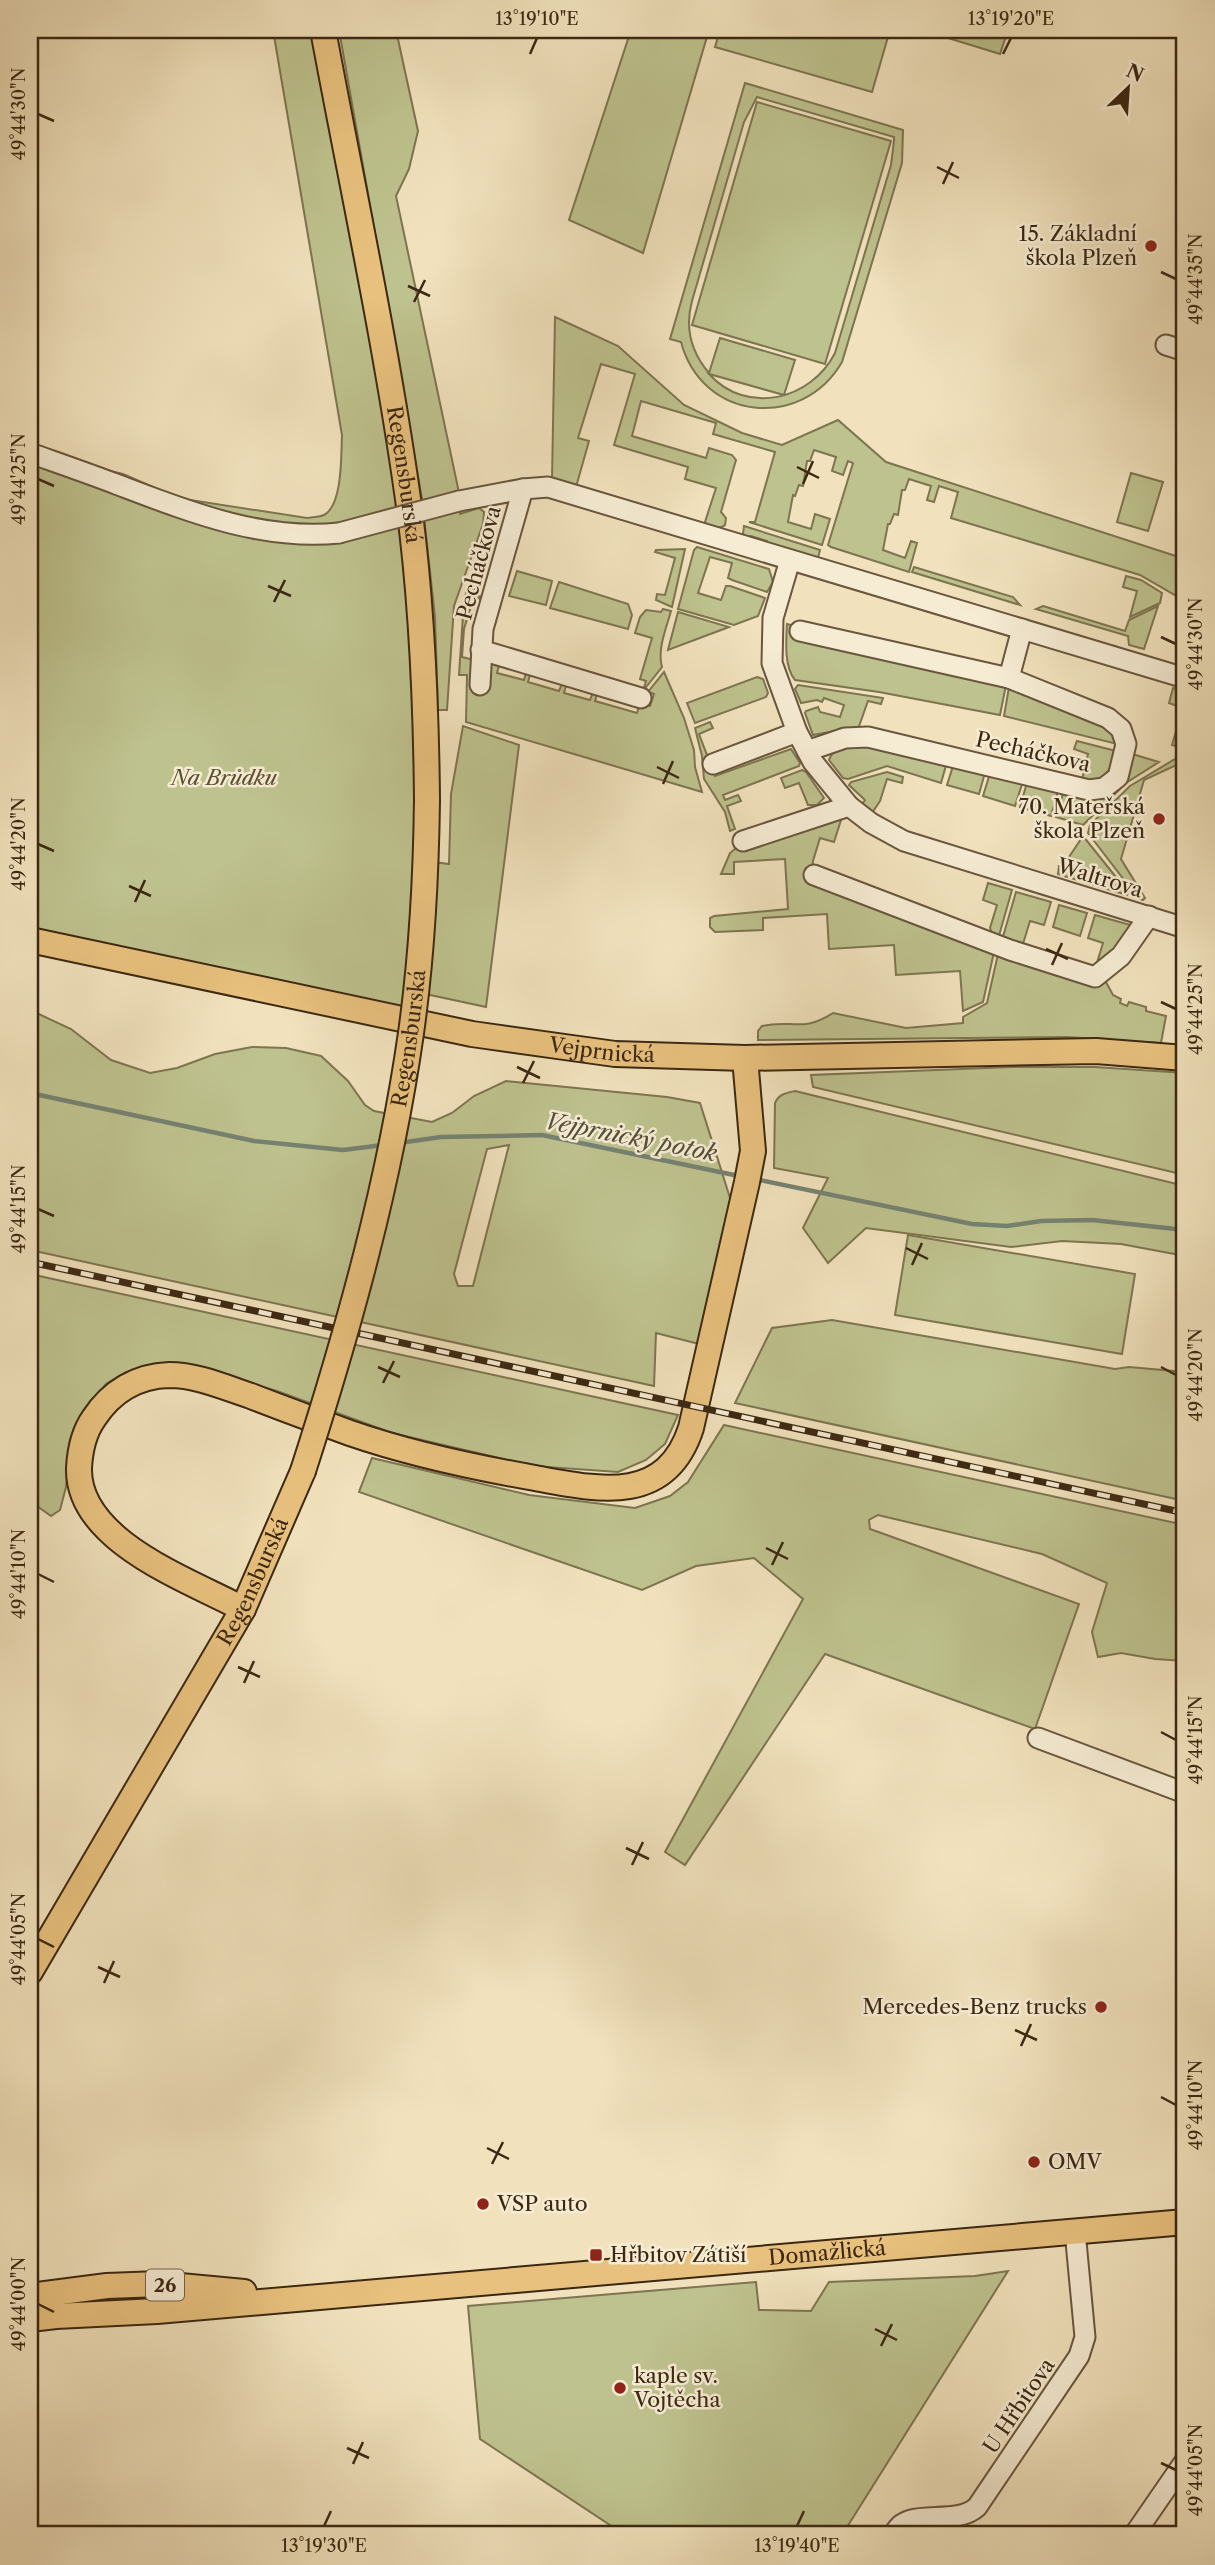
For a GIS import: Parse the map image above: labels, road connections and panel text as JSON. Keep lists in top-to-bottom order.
{
  "streets": {
    "main road": [
      "Regensburská",
      "Vejprnická",
      "Domažlická",
      "26"
    ],
    "street": ["Pecháčkova", "Waltrova", "U Hřbitova"]
  },
  "crossings": [
    ["Pecháčkova", "Waltrova"],
    ["Domažlická", "U Hřbitova"]
  ],
  "water": ["Vejprnický potok"],
  "parks": ["Na Brůdku"],
  "places": {
    "other": [
      "15. Základní škola Plzeň",
      "70. Mateřská škola Plzeň",
      "Mercedes-Benz trucks",
      "OMV",
      "VSP auto",
      "kaple sv. Vojtěcha"
    ],
    "transit": ["Hřbitov Zátiší"]
  },
  "north": "top right",
  "coordinates": [
    "13°19'10\"E",
    "13°19'20\"E",
    "49°44'30\"N",
    "49°44'35\"N",
    "49°44'25\"N",
    "49°44'20\"N",
    "49°44'15\"N",
    "49°44'10\"N",
    "49°44'05\"N",
    "49°44'00\"N",
    "13°19'30\"E",
    "13°19'40\"E"
  ]
}
